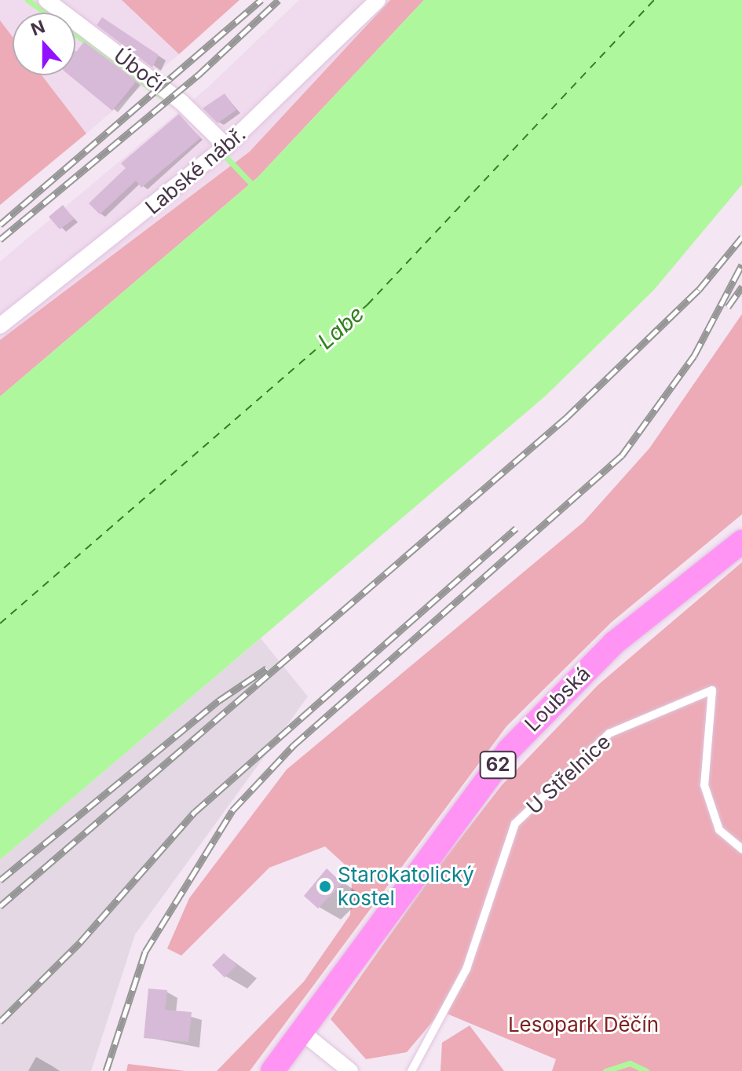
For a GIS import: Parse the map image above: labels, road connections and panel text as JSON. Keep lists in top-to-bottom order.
{
  "streets": {
    "main road": ["Loubská", "62"],
    "street": ["Úbočí", "Labské nábř."],
    "lane": ["U Střelnice"]
  },
  "crossings": [
    ["Úbočí", "Labské nábř."]
  ],
  "water": ["Labe"],
  "parks": ["Lesopark Děčín"],
  "places": ["Starokatolický kostel"],
  "north": "top"
}
